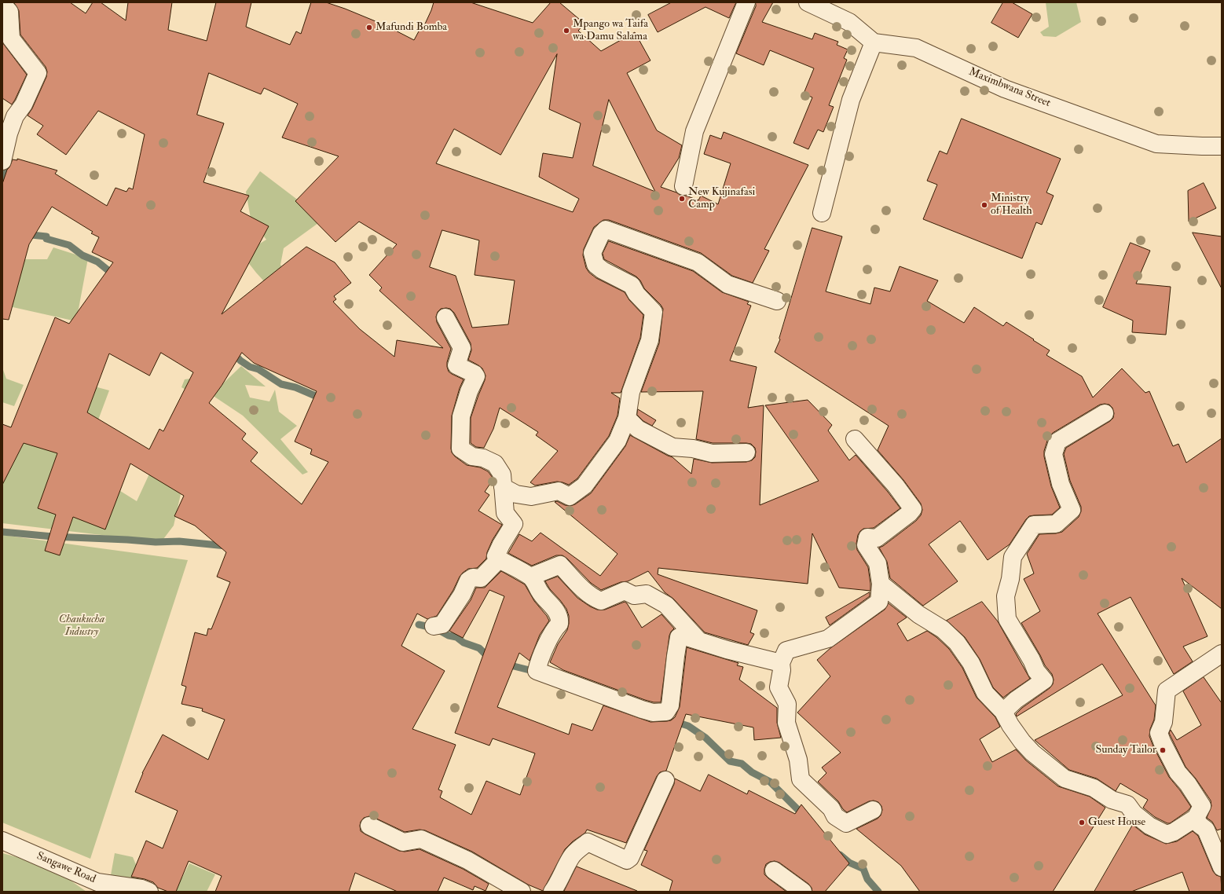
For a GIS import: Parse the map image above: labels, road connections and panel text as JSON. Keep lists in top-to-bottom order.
{
  "streets": {
    "street": ["Maximbwana Street", "Sangawe Road"]
  },
  "parks": ["Chaukucha Industry"],
  "places": [
    "Mafundi Bomba",
    "Mpango wa Taifa wa Damu Salama",
    "New Kujinafasi Camp",
    "Ministry of Health",
    "Sunday Tailor",
    "Guest House"
  ]
}
